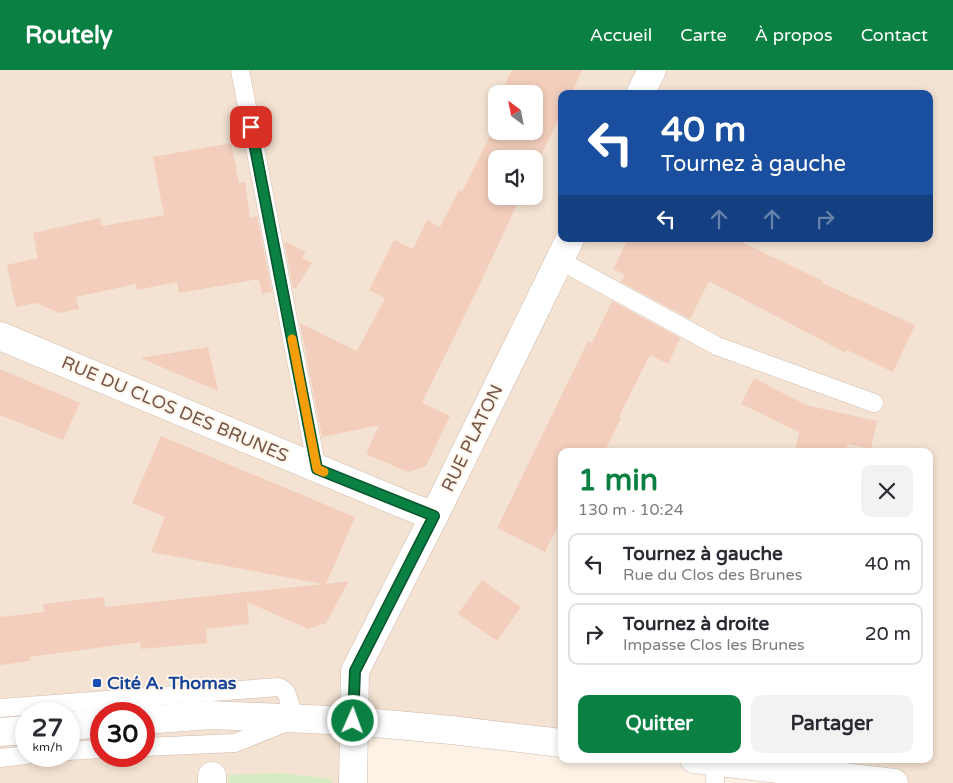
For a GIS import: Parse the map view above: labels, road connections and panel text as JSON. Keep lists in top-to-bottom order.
{
  "streets": {
    "street": ["RUE DU CLOS DES BRUNES", "RUE PLATON"]
  },
  "crossings": [
    ["RUE DU CLOS DES BRUNES", "RUE PLATON"]
  ],
  "places": {
    "transit": ["Cité A. Thomas"]
  },
  "north": "top left",
  "page": {
    "header": "Routely",
    "nav": [
      "Accueil",
      "Carte",
      "À propos",
      "Contact"
    ],
    "turn": ["40 m", "Tournez à gauche"],
    "heading": ["1 min", "130 m · 10:24"],
    "list": [
      {
        "name": "Tournez à gauche",
        "note": "Rue du Clos des Brunes",
        "value": "40 m"
      },
      {
        "name": "Tournez à droite",
        "note": "Impasse Clos les Brunes",
        "value": "20 m"
      }
    ],
    "buttons": ["Quitter", "Partager"],
    "speed": "27 km/h",
    "limit": "30"
  }
}
